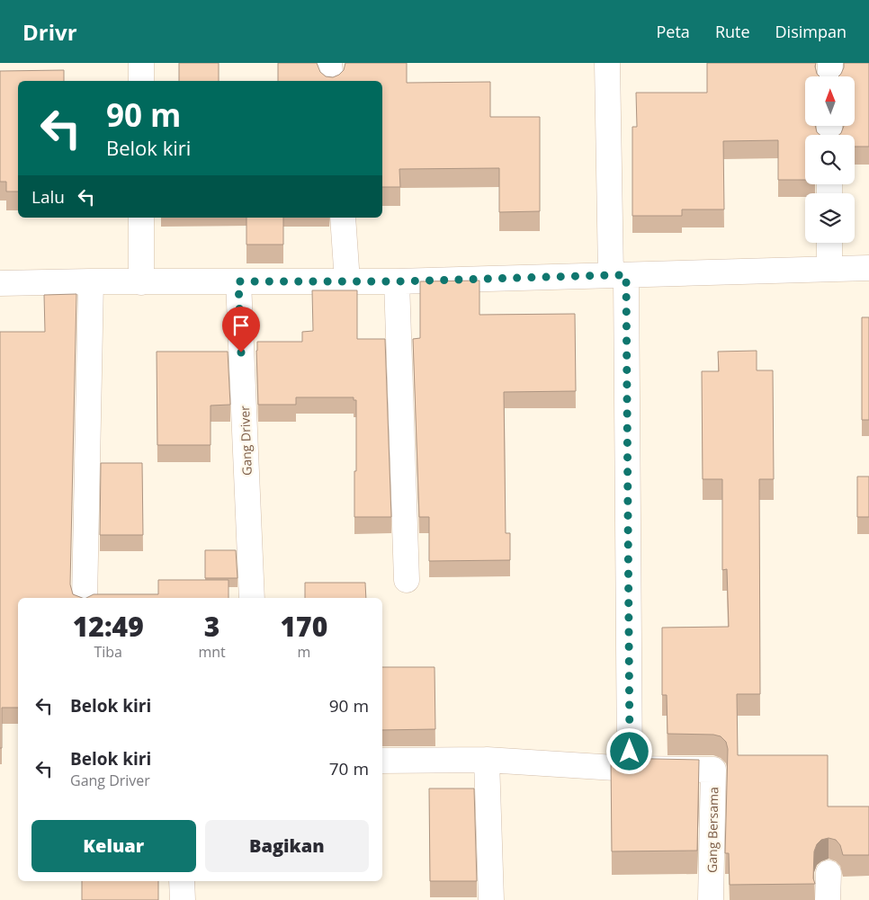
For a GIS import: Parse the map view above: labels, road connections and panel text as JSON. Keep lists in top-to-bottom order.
{
  "streets": {
    "street": ["Gang Driver", "Gang Bersama"]
  },
  "north": "top",
  "page": {
    "header": "Drivr",
    "nav": ["Peta", "Rute", "Disimpan"],
    "turn": ["90 m", "Belok kiri"],
    "then": "Lalu",
    "eta": [
      "12:49",
      "Tiba",
      "3",
      "mnt",
      "170",
      "m"
    ],
    "list": [
      {
        "name": "Belok kiri",
        "value": "90 m"
      },
      {
        "name": "Belok kiri",
        "note": "Gang Driver",
        "value": "70 m"
      }
    ],
    "buttons": ["Keluar", "Bagikan"]
  }
}
